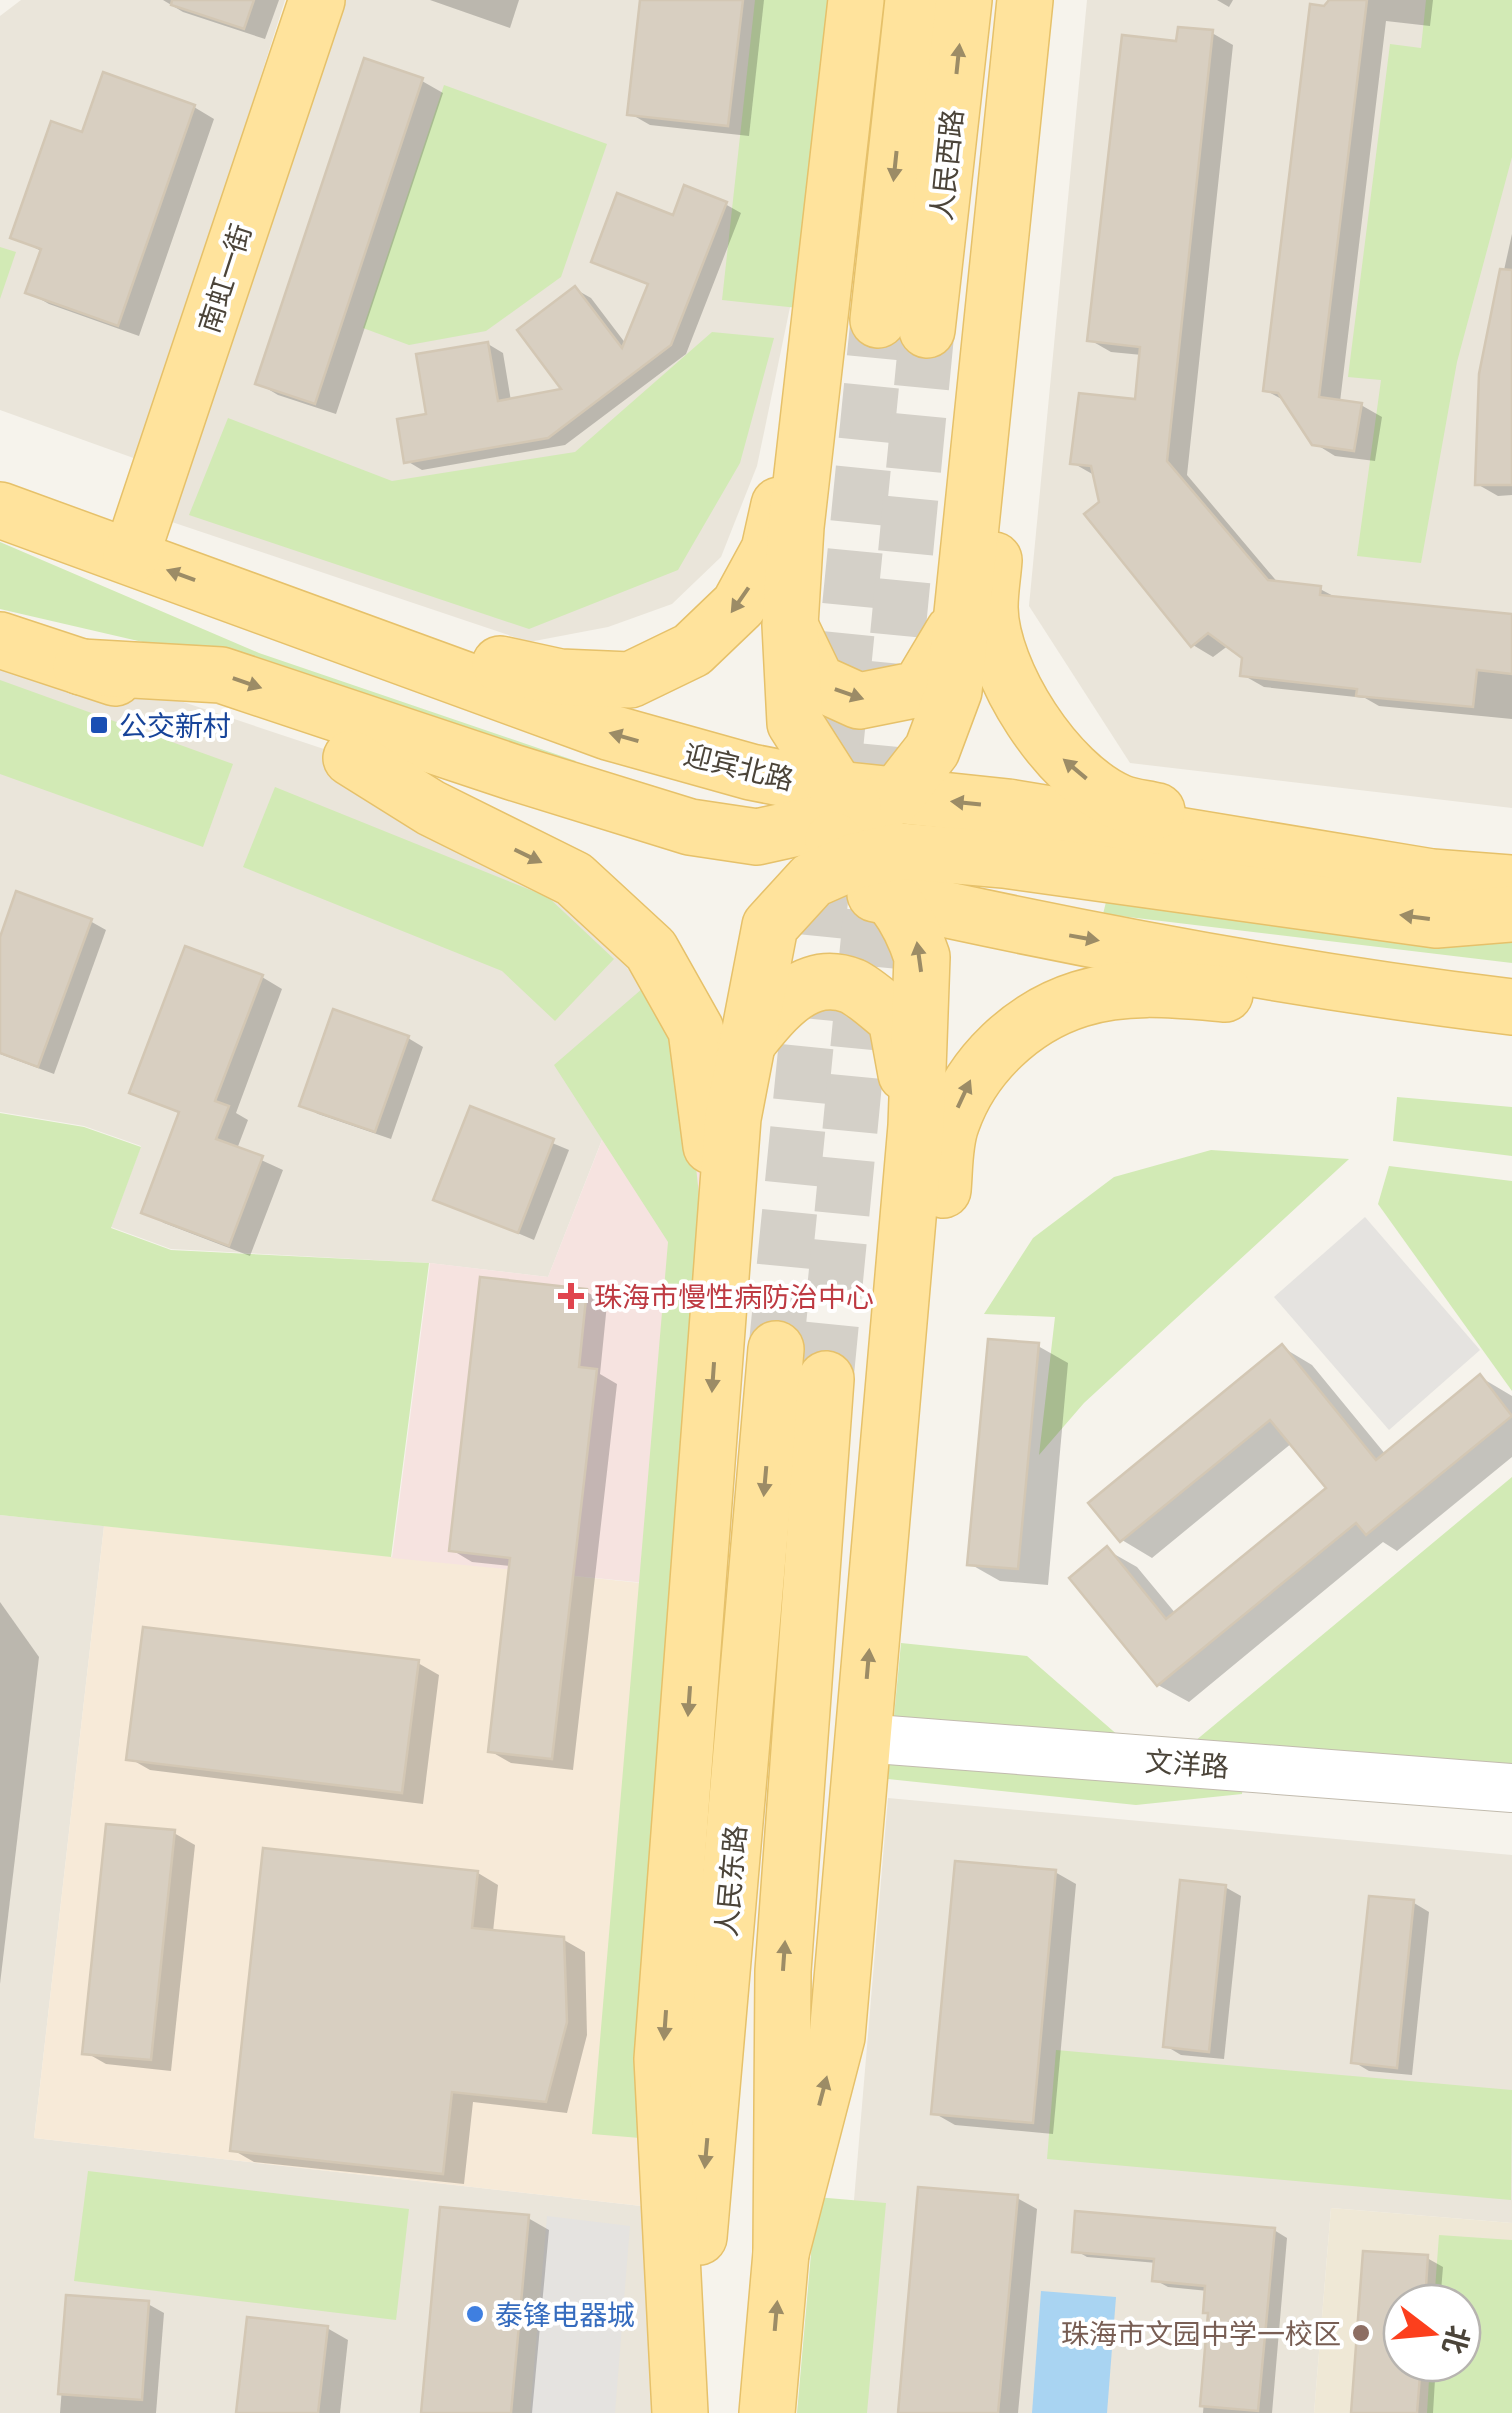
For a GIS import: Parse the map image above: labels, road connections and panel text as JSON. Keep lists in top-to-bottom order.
{
  "streets": {
    "main road": [
      "人民西路",
      "南虹一街",
      "迎宾北路",
      "人民东路"
    ],
    "street": ["文洋路"]
  },
  "crossings": [
    ["南虹一街", "迎宾北路"]
  ],
  "places": {
    "transit": ["公交新村"],
    "health": ["珠海市慢性病防治中心"],
    "other": ["泰锋电器城", "珠海市文园中学一校区"]
  },
  "north": "right"
}
